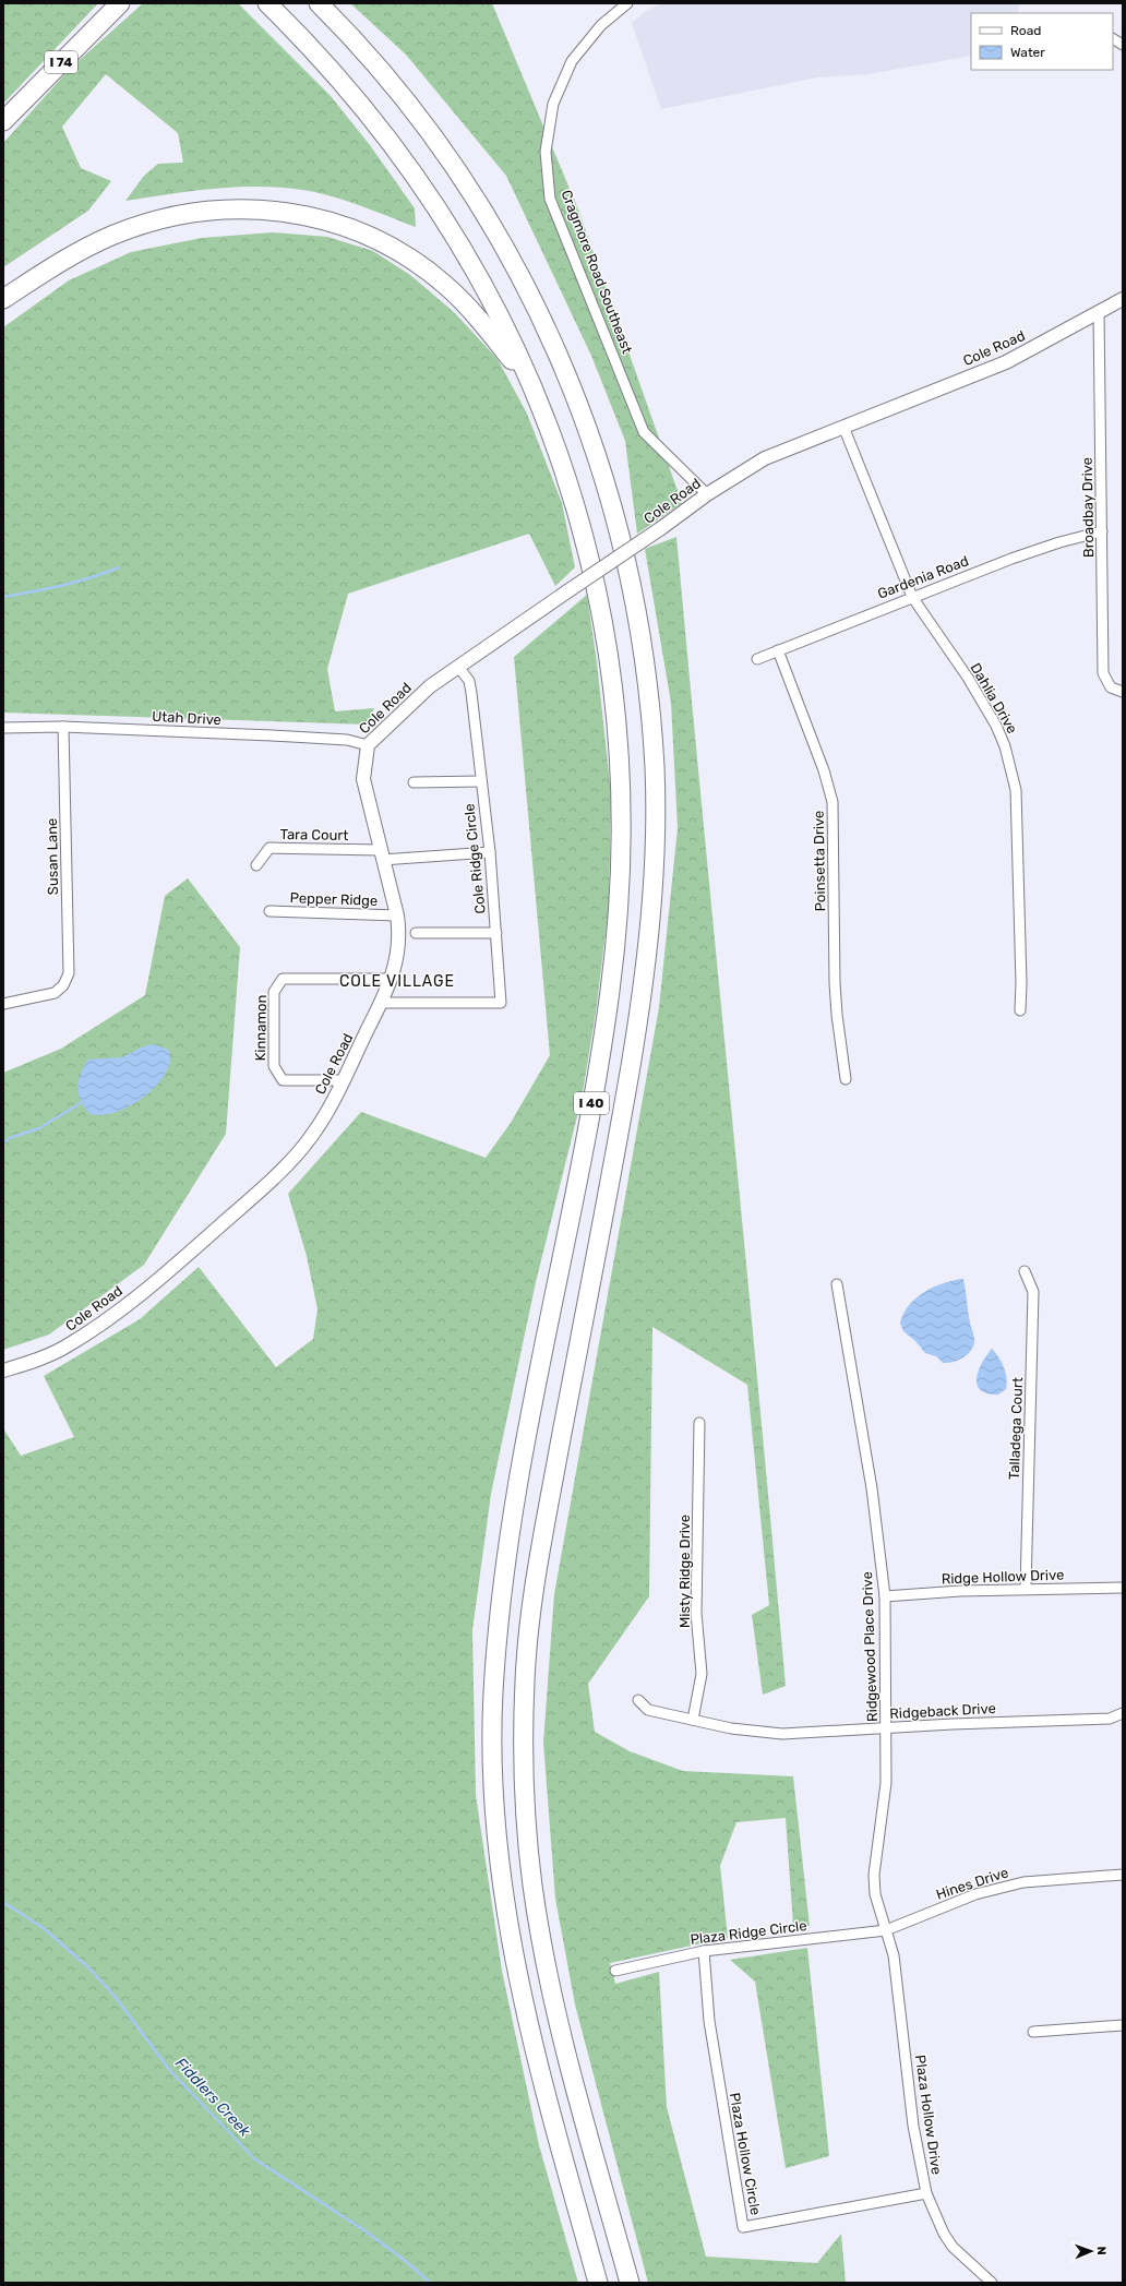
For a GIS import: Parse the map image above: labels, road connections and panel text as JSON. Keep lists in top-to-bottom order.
{
  "streets": {
    "highway": ["I 74", "I 40"],
    "street": [
      "Cragmore Road Southeast",
      "Cole Road",
      "Broadbay Drive",
      "Gardenia Road",
      "Dahlia Drive",
      "Utah Drive",
      "Tara Court",
      "Susan Lane",
      "Cole Ridge Circle",
      "Poinsetta Drive",
      "Pepper Ridge",
      "Kinnamon",
      "Talladega Court",
      "Misty Ridge Drive",
      "Ridge Hollow Drive",
      "Ridgewood Place Drive",
      "Ridgeback Drive",
      "Hines Drive",
      "Plaza Ridge Circle",
      "Plaza Hollow Drive",
      "Plaza Hollow Circle"
    ]
  },
  "crossings": [
    ["Cragmore Road Southeast", "Cole Road"],
    ["Cole Road", "Broadbay Drive"],
    ["Cole Road", "Dahlia Drive"],
    ["Cole Road", "Utah Drive"],
    ["Cole Road", "Tara Court"],
    ["Cole Road", "Cole Ridge Circle"],
    ["Cole Road", "Pepper Ridge"],
    ["Cole Road", "Kinnamon"],
    ["Broadbay Drive", "Gardenia Road"],
    ["Gardenia Road", "Dahlia Drive"],
    ["Gardenia Road", "Poinsetta Drive"],
    ["Utah Drive", "Susan Lane"],
    ["Talladega Court", "Ridge Hollow Drive"],
    ["Misty Ridge Drive", "Ridgeback Drive"],
    ["Ridge Hollow Drive", "Ridgewood Place Drive"],
    ["Ridgewood Place Drive", "Ridgeback Drive"],
    ["Ridgewood Place Drive", "Hines Drive"],
    ["Ridgewood Place Drive", "Plaza Ridge Circle"],
    ["Ridgewood Place Drive", "Plaza Hollow Drive"],
    ["Hines Drive", "Plaza Ridge Circle"],
    ["Hines Drive", "Plaza Hollow Drive"],
    ["Plaza Ridge Circle", "Plaza Hollow Drive"],
    ["Plaza Ridge Circle", "Plaza Hollow Circle"],
    ["Plaza Hollow Drive", "Plaza Hollow Circle"]
  ],
  "districts": ["COLE VILLAGE"],
  "water": ["Fiddlers Creek"],
  "legend": ["Road", "Water"],
  "north": "right"
}
